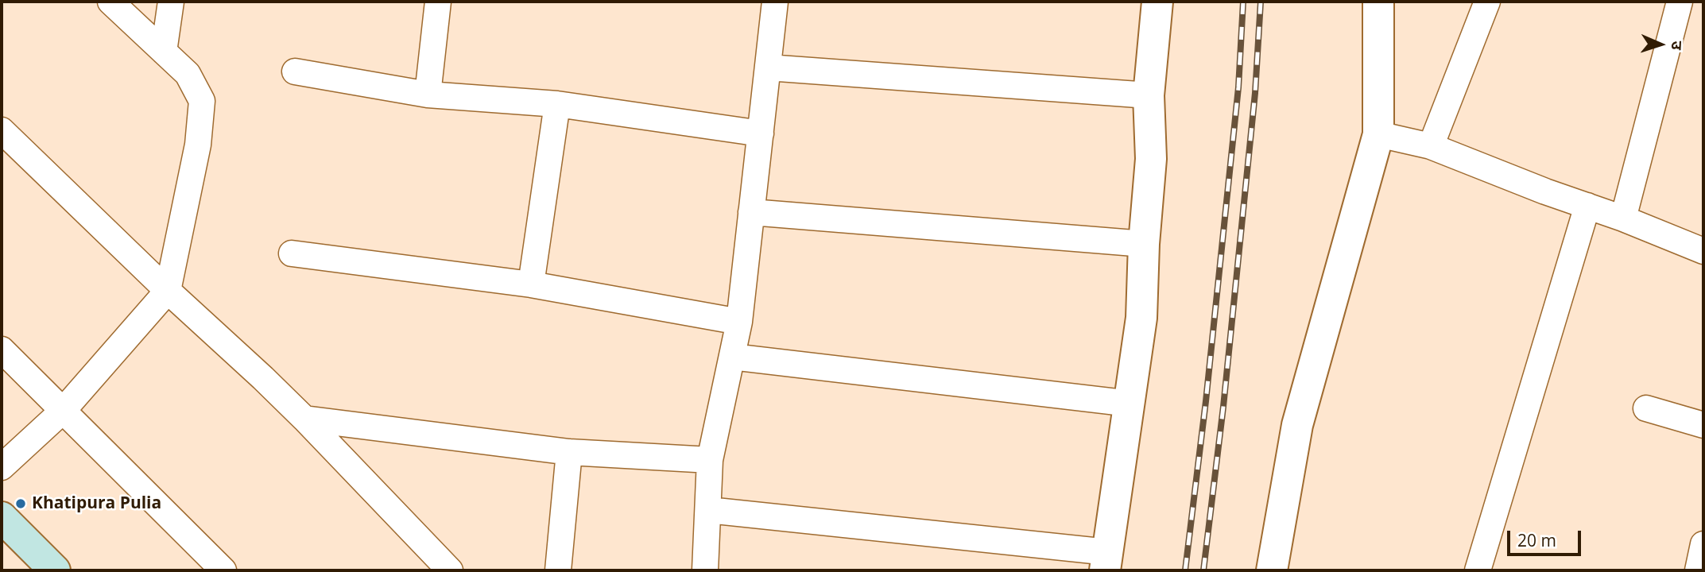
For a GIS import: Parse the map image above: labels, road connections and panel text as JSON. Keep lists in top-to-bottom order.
{
  "places": ["Khatipura Pulia"],
  "scale_bar": "20 m",
  "north": "right"
}
